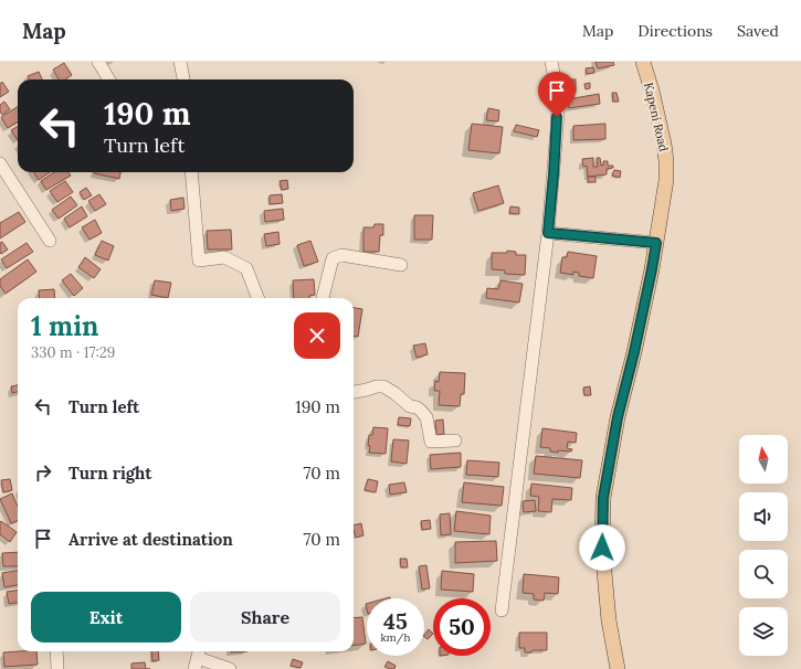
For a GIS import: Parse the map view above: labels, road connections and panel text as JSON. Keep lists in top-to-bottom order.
{
  "streets": {
    "main road": ["Kapeni Road"]
  },
  "north": "top",
  "page": {
    "header": "Map",
    "nav": ["Map", "Directions", "Saved"],
    "turn": ["190 m", "Turn left"],
    "heading": ["1 min", "330 m · 17:29"],
    "list": [
      {
        "name": "Turn left",
        "value": "190 m"
      },
      {
        "name": "Turn right",
        "value": "70 m"
      },
      {
        "name": "Arrive at destination",
        "value": "70 m"
      }
    ],
    "buttons": ["Exit", "Share"],
    "speed": "45 km/h",
    "limit": "50"
  }
}
